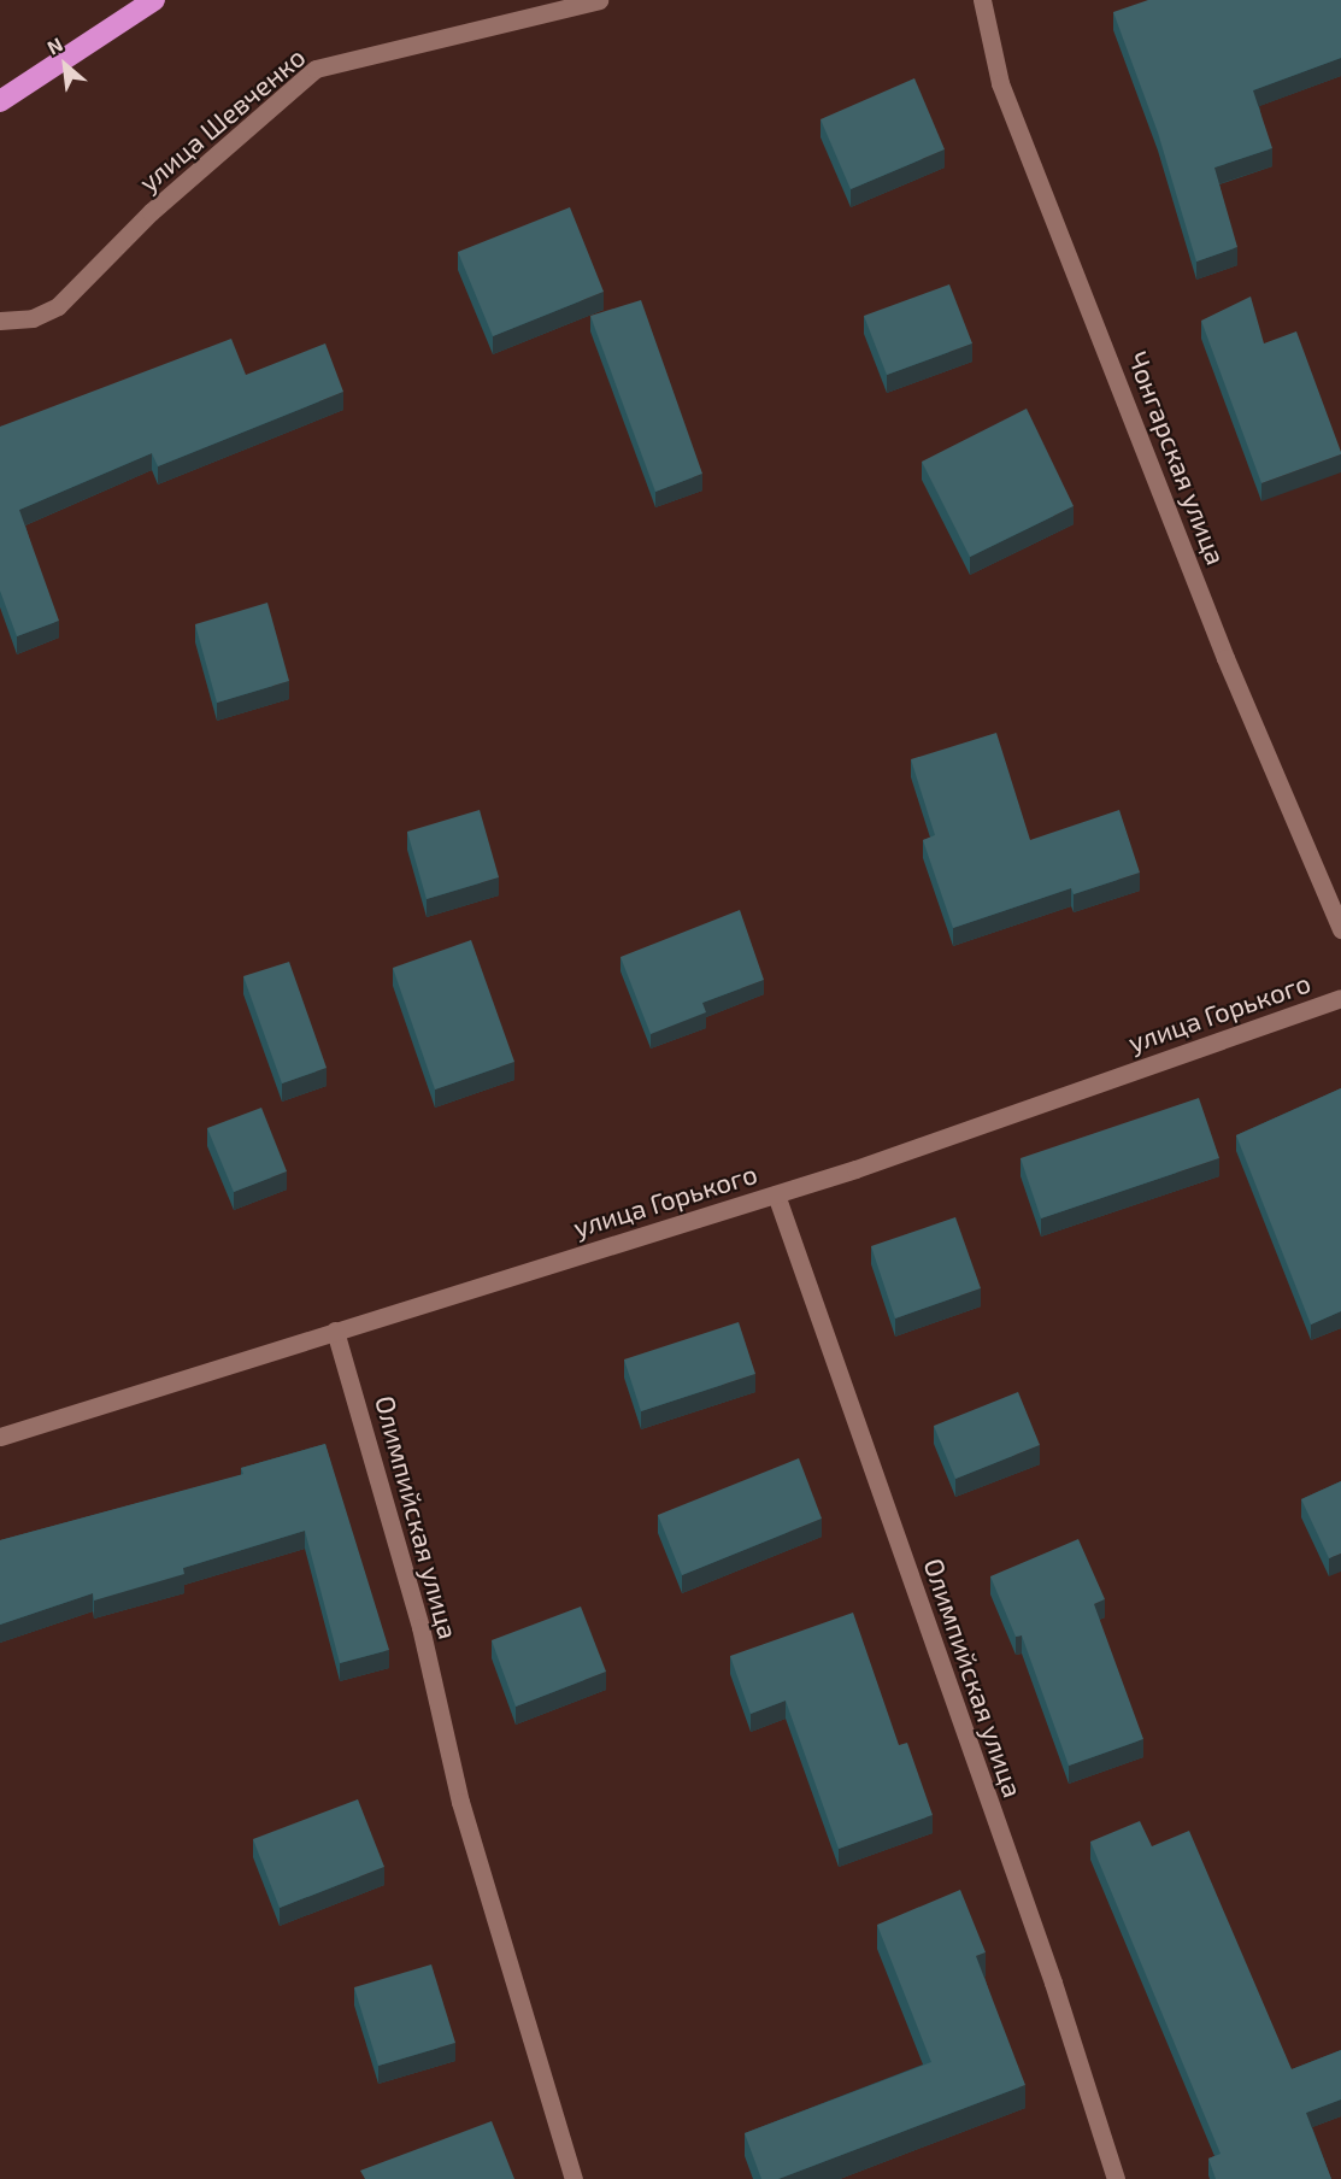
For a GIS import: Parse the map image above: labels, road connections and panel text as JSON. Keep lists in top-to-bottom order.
{
  "streets": {
    "street": [
      "улица Шевченко",
      "Чонгарская улица",
      "улица Горького",
      "Олимпийская улица"
    ]
  },
  "crossings": [
    ["улица Горького", "Олимпийская улица"]
  ],
  "north": "top left"
}
